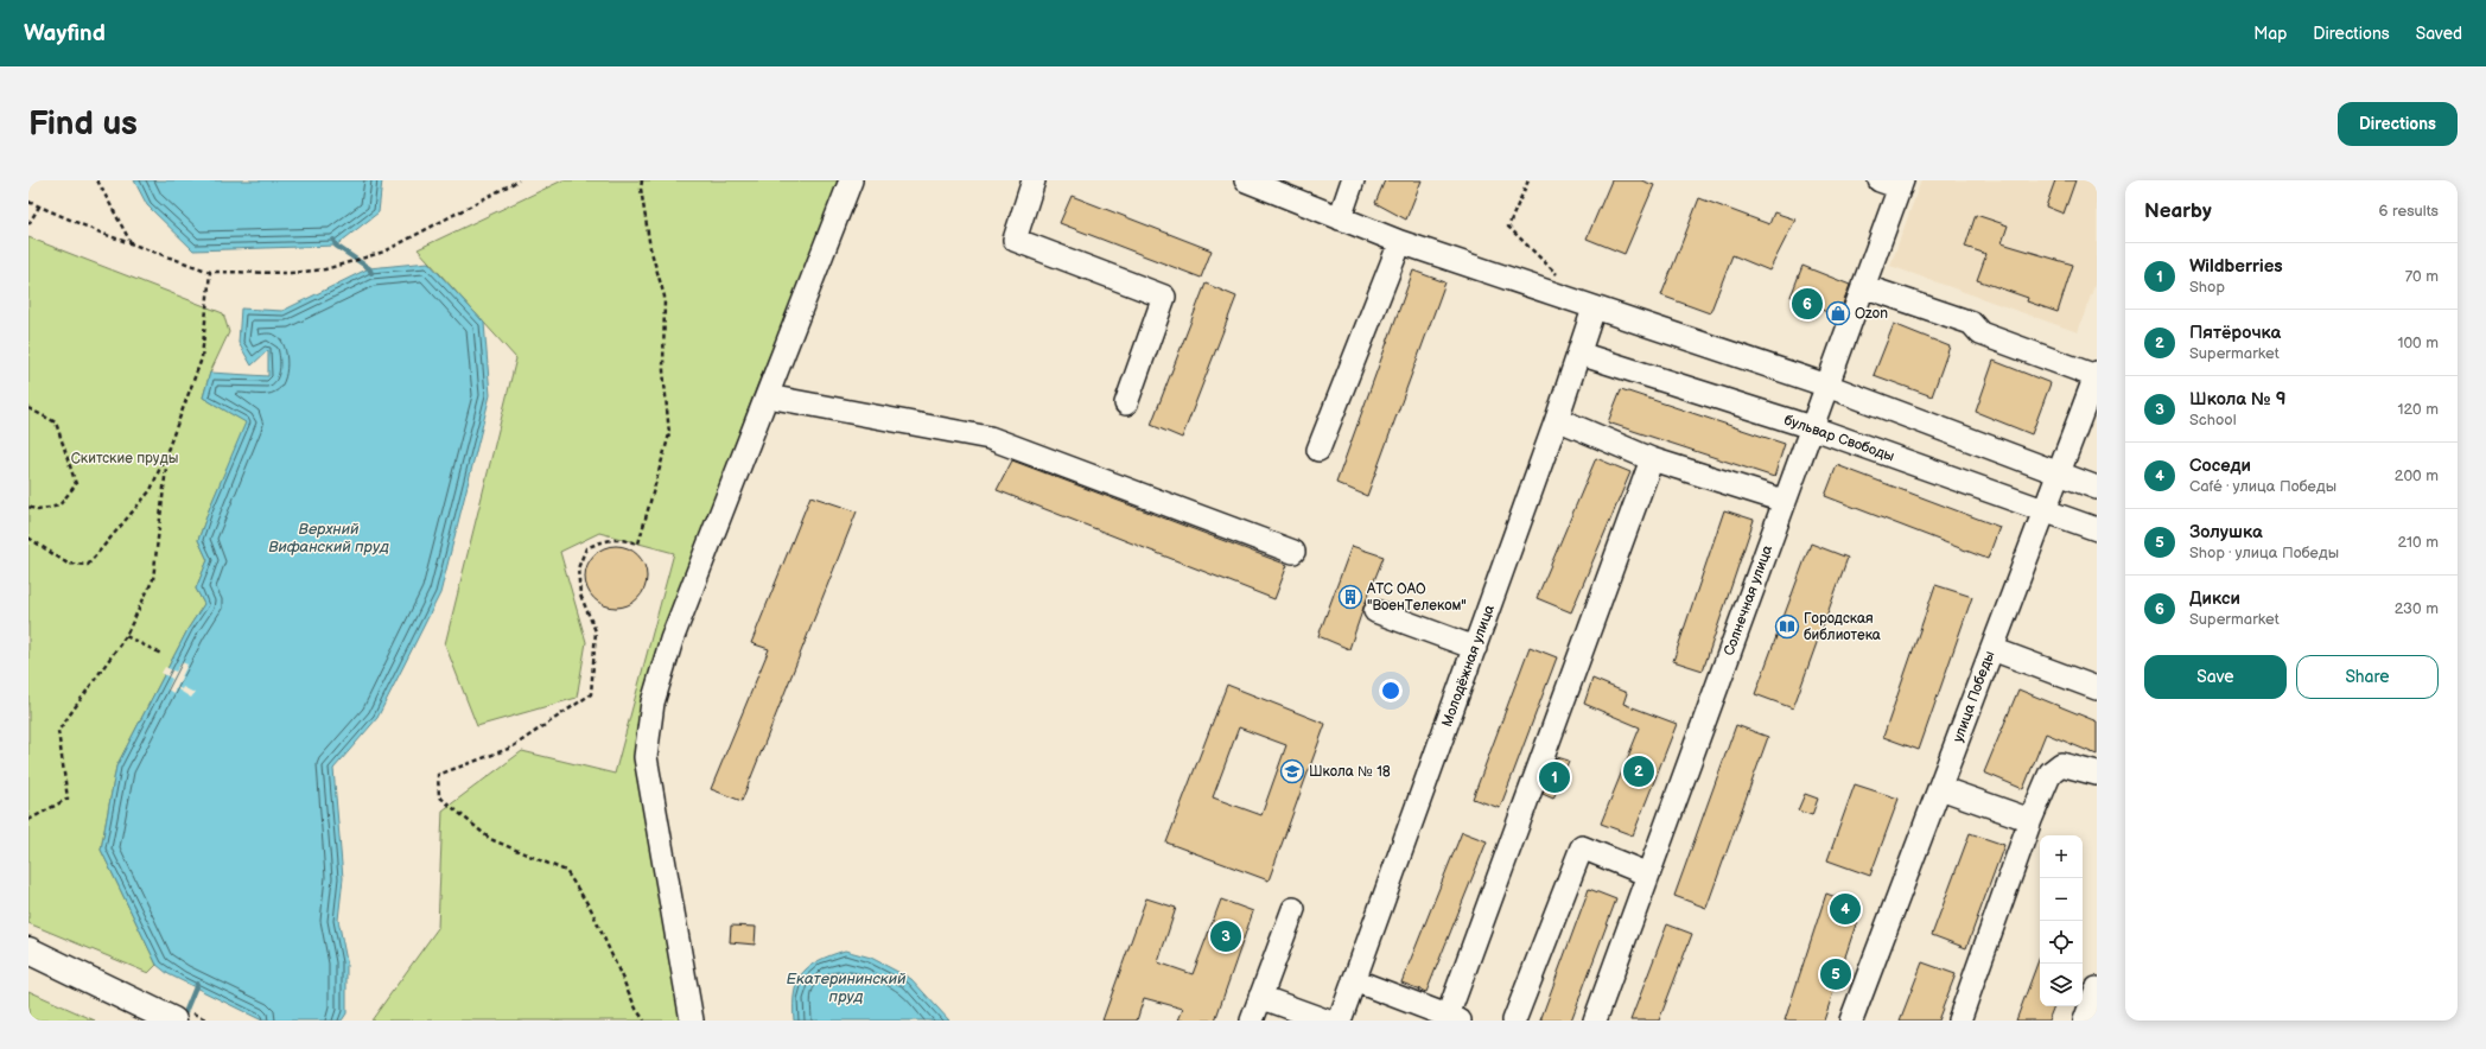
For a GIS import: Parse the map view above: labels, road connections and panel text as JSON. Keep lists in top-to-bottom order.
{
  "streets": {
    "street": [
      "бульвар Свободы",
      "Солнечная улица",
      "Молодёжная улица",
      "улица Победы"
    ]
  },
  "crossings": [
    ["бульвар Свободы", "Солнечная улица"],
    ["бульвар Свободы", "Молодёжная улица"],
    ["бульвар Свободы", "улица Победы"]
  ],
  "water": ["Верхний Вифанский пруд", "Екатерининский пруд"],
  "parks": ["Скитские пруды"],
  "places": {
    "shop": ["Ozon"],
    "building": ["АТС ОАО \"ВоенТелеком\""],
    "library": ["Городская библиотека"],
    "school or university": ["Школа № 18"]
  },
  "page": {
    "header": "Wayfind",
    "nav": ["Map", "Directions", "Saved"],
    "buttons": [
      "Directions",
      ["Save", "Share"]
    ],
    "title": "Find us",
    "heading": ["Nearby", "6 results"],
    "list": [
      {
        "mark": "1",
        "name": "Wildberries",
        "note": "Shop",
        "value": "70 m"
      },
      {
        "mark": "2",
        "name": "Пятёрочка",
        "note": "Supermarket",
        "value": "100 m"
      },
      {
        "mark": "3",
        "name": "Школа № 9",
        "note": "School",
        "value": "120 m"
      },
      {
        "mark": "4",
        "name": "Соседи",
        "note": "Café · улица Победы",
        "value": "200 m"
      },
      {
        "mark": "5",
        "name": "Золушка",
        "note": "Shop · улица Победы",
        "value": "210 m"
      },
      {
        "mark": "6",
        "name": "Дикси",
        "note": "Supermarket",
        "value": "230 m"
      }
    ],
    "pins": [
      "6",
      "2",
      "1",
      "4",
      "3",
      "5"
    ],
    "map_buttons": ["+", "−"]
  }
}
